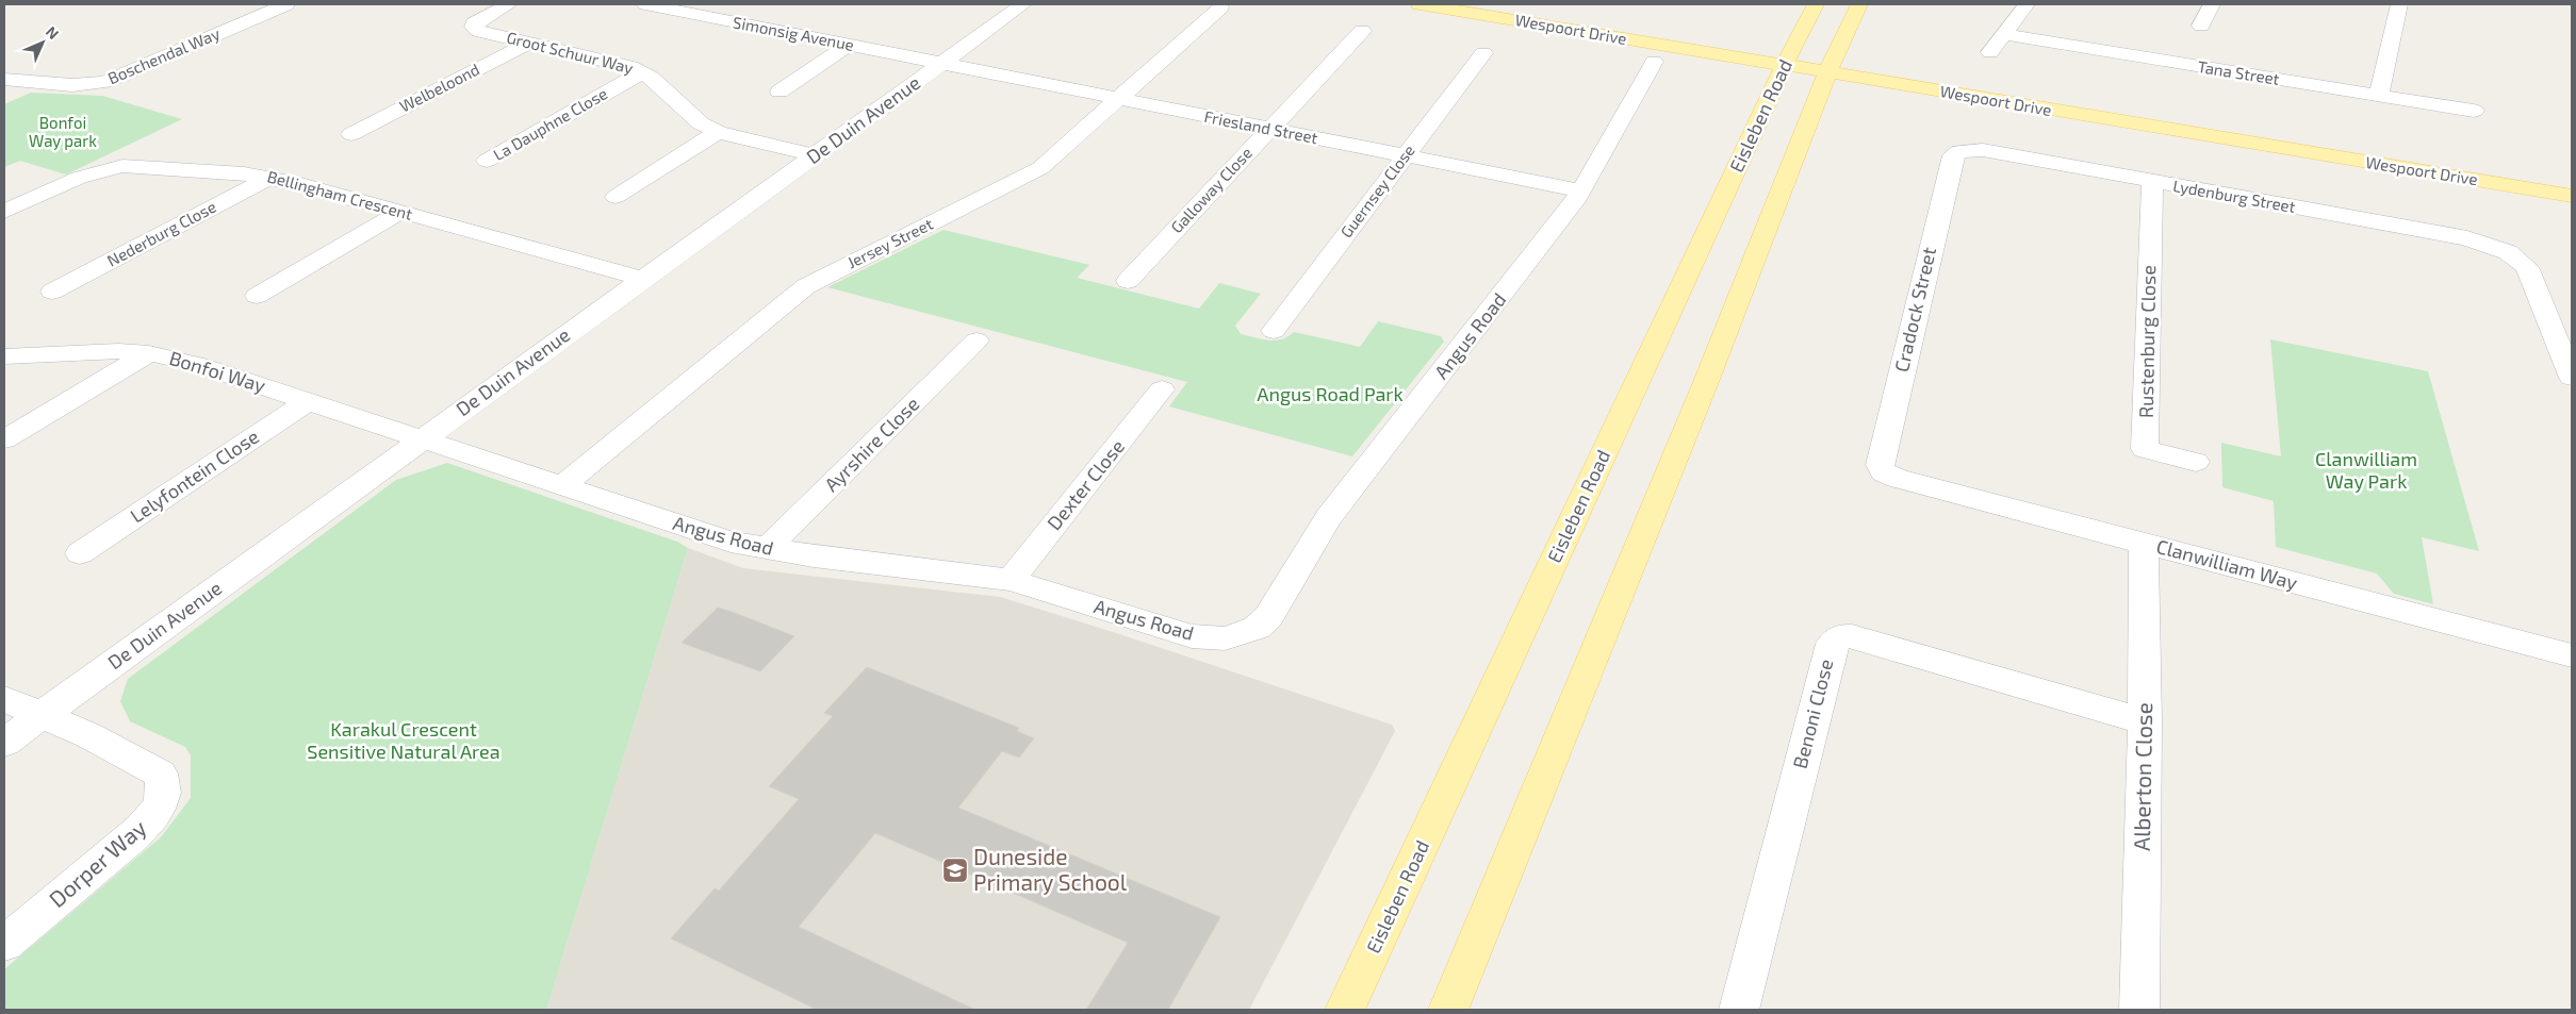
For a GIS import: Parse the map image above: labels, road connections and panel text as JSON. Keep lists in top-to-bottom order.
{
  "streets": {
    "main road": ["Wespoort Drive", "Eisleben Road"],
    "street": [
      "Simonsig Avenue",
      "Groot Schuur Way",
      "Boschendal Way",
      "Tana Street",
      "Welbeloond",
      "De Duin Avenue",
      "La Dauphne Close",
      "Friesland Street",
      "Galloway Close",
      "Guernsey Close",
      "Bellingham Crescent",
      "Lydenburg Street",
      "Nederburg Close",
      "Jersey Street",
      "Cradock Street",
      "Angus Road",
      "Rustenburg Close",
      "Bonfoi Way",
      "Ayrshire Close",
      "Lelyfontein Close",
      "Dexter Close",
      "Clanwilliam Way",
      "Benoni Close",
      "Alberton Close",
      "Dorper Way"
    ]
  },
  "crossings": [
    ["Wespoort Drive", "Eisleben Road"],
    ["Simonsig Avenue", "De Duin Avenue"],
    ["Simonsig Avenue", "Friesland Street"],
    ["Groot Schuur Way", "Welbeloond"],
    ["Groot Schuur Way", "De Duin Avenue"],
    ["Groot Schuur Way", "La Dauphne Close"],
    ["De Duin Avenue", "Friesland Street"],
    ["De Duin Avenue", "Bellingham Crescent"],
    ["De Duin Avenue", "Angus Road"],
    ["De Duin Avenue", "Bonfoi Way"],
    ["De Duin Avenue", "Dorper Way"],
    ["Friesland Street", "Galloway Close"],
    ["Friesland Street", "Guernsey Close"],
    ["Friesland Street", "Jersey Street"],
    ["Friesland Street", "Angus Road"],
    ["Bellingham Crescent", "Nederburg Close"],
    ["Lydenburg Street", "Cradock Street"],
    ["Lydenburg Street", "Rustenburg Close"],
    ["Jersey Street", "Angus Road"],
    ["Cradock Street", "Clanwilliam Way"],
    ["Angus Road", "Bonfoi Way"],
    ["Angus Road", "Ayrshire Close"],
    ["Angus Road", "Dexter Close"],
    ["Bonfoi Way", "Lelyfontein Close"],
    ["Clanwilliam Way", "Alberton Close"],
    ["Benoni Close", "Alberton Close"]
  ],
  "parks": [
    "Bonfoi Way park",
    "Angus Road Park",
    "Clanwilliam Way Park",
    "Karakul Crescent Sensitive Natural Area"
  ],
  "places": {
    "school or university": ["Duneside Primary School"]
  },
  "north": "top right"
}
